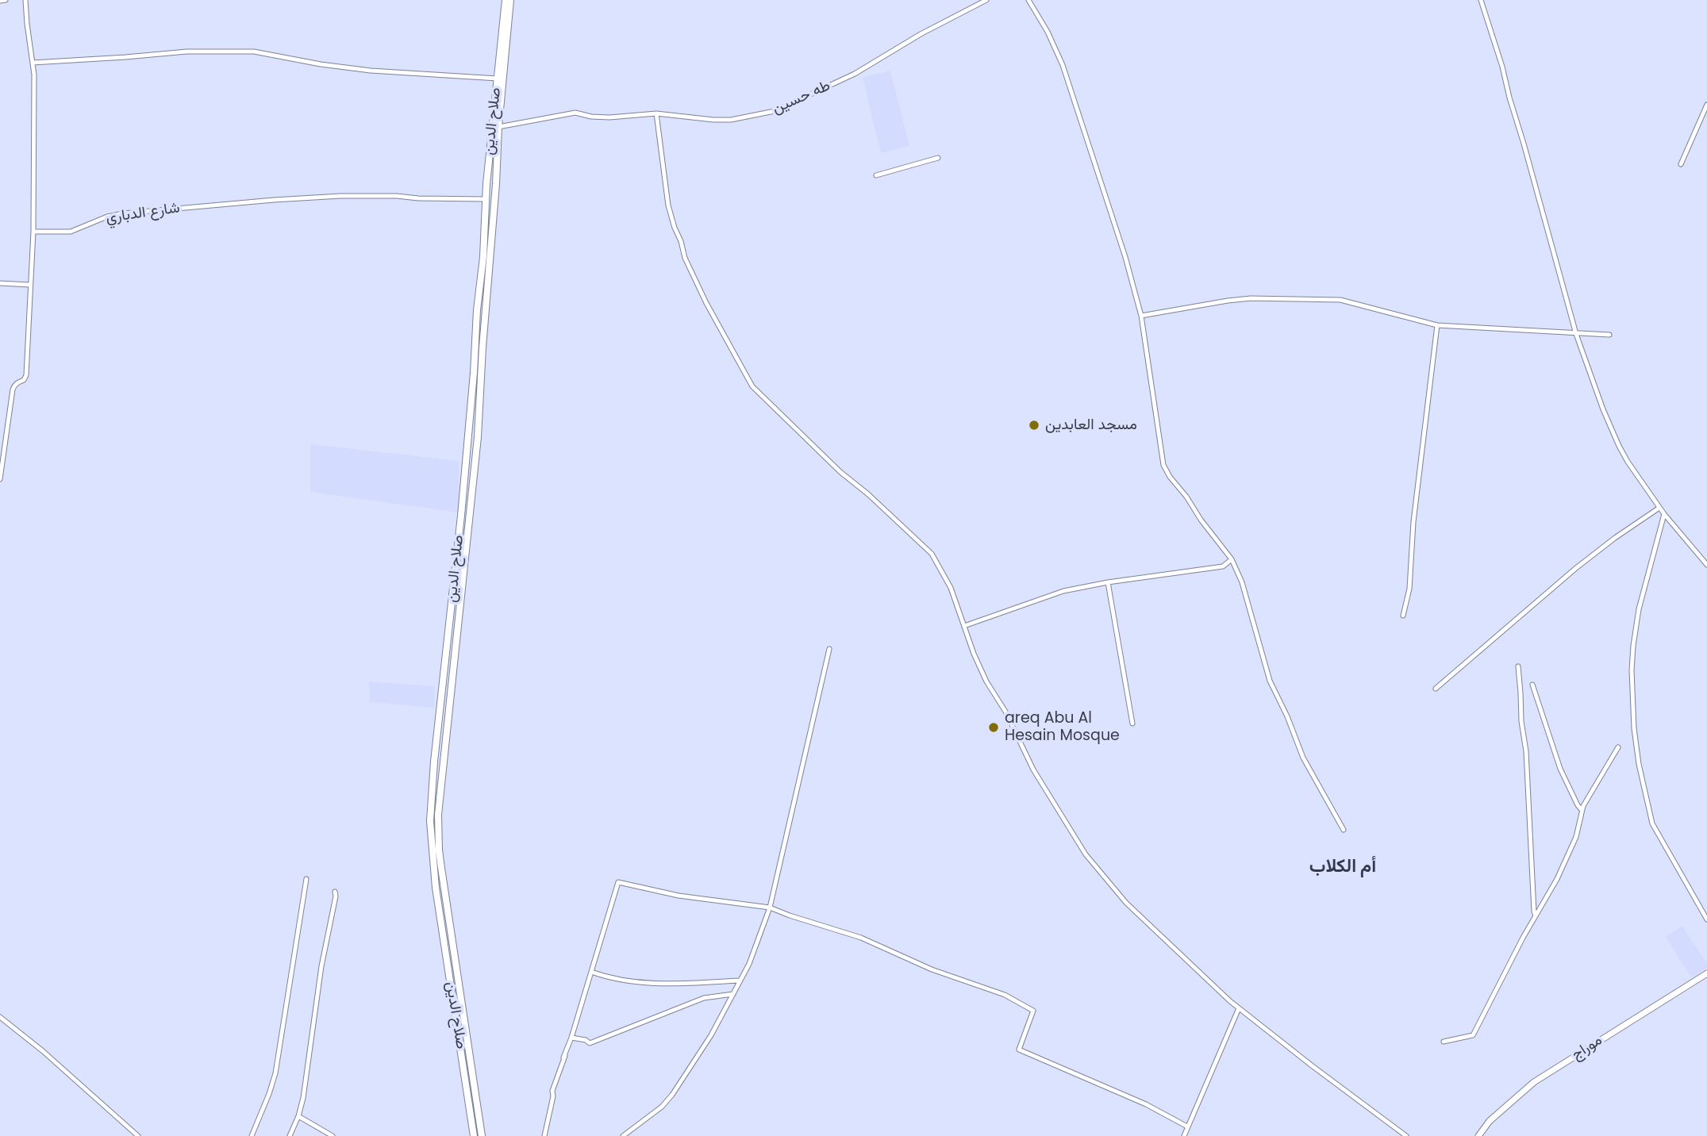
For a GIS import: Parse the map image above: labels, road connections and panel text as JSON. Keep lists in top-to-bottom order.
{
  "streets": {
    "highway": ["صلاح الدين"],
    "main road": ["موراج"],
    "street": ["طه حسين", "شارع الدباري"]
  },
  "crossings": [
    ["طه حسين", "صلاح الدين"],
    ["صلاح الدين", "شارع الدباري"]
  ],
  "districts": ["أم الكلاب"],
  "places": ["مسجد العابدين", "areq Abu Al Hesain Mosque"]
}
